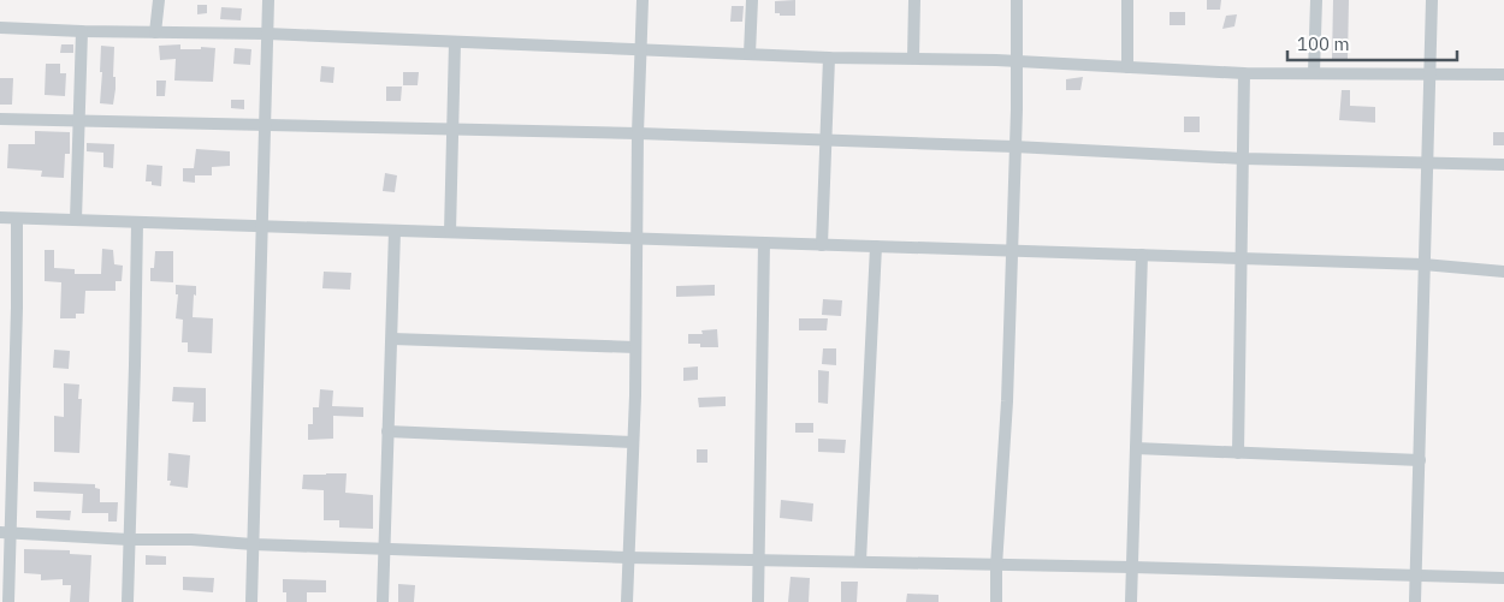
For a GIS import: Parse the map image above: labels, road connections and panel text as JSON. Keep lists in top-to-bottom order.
{
  "scale_bar": "100 m"
}
